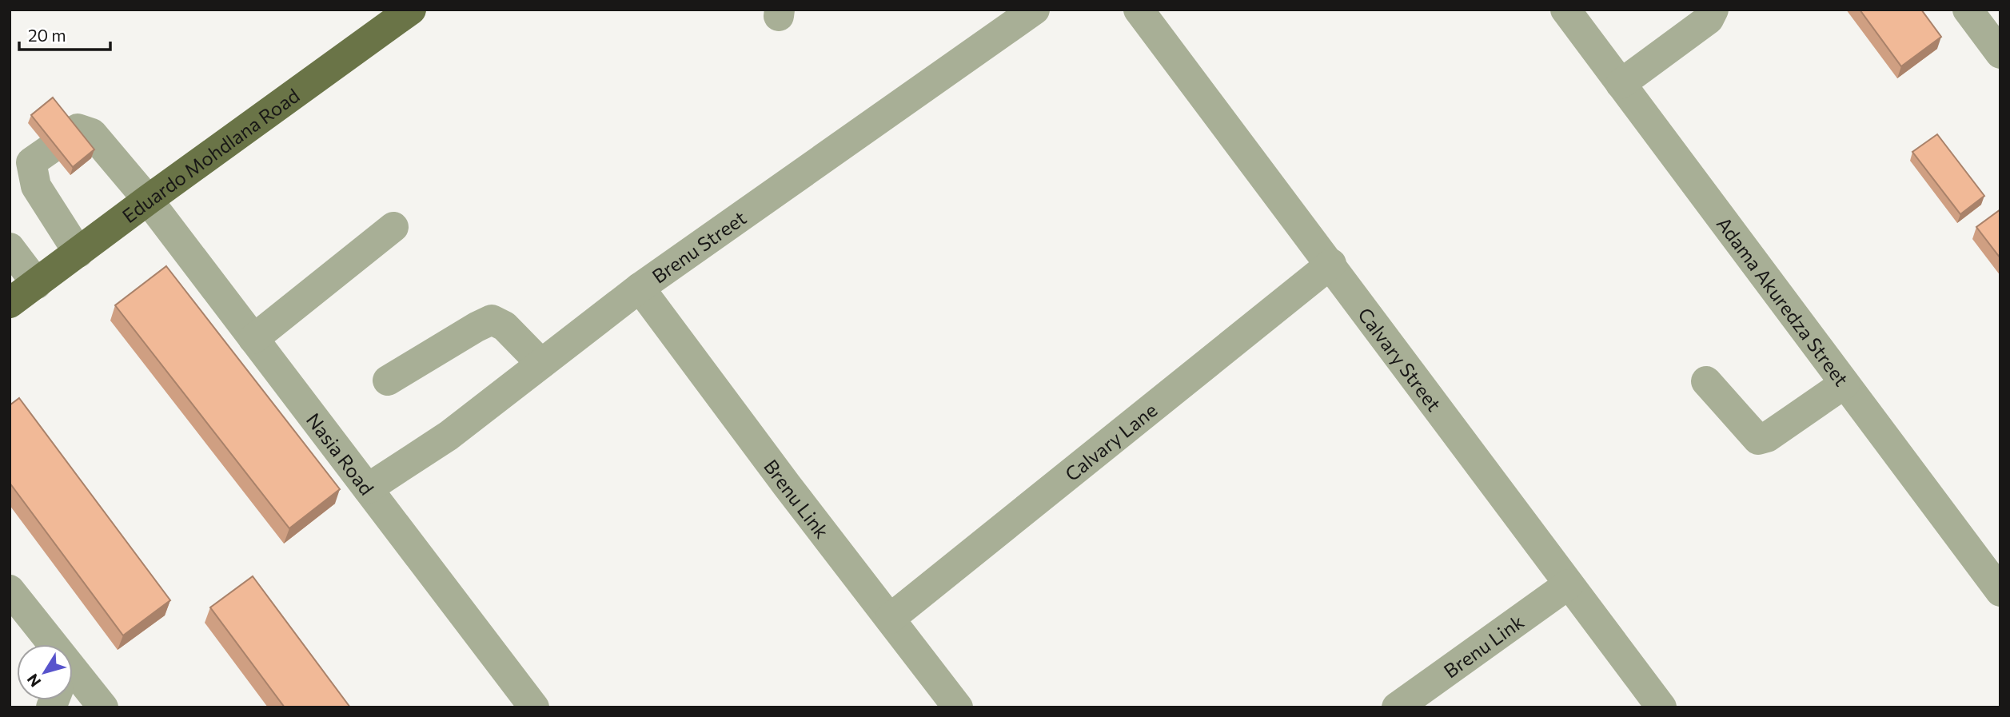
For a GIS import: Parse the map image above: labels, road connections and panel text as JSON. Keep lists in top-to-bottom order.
{
  "streets": {
    "main road": ["Eduardo Mohdlana Road"],
    "street": [
      "Brenu Street",
      "Adama Akuredza Street",
      "Calvary Street",
      "Calvary Lane",
      "Nasia Road",
      "Brenu Link"
    ]
  },
  "crossings": [
    ["Eduardo Mohdlana Road", "Nasia Road"],
    ["Brenu Street", "Nasia Road"],
    ["Brenu Street", "Brenu Link"],
    ["Calvary Street", "Calvary Lane"],
    ["Calvary Street", "Brenu Link"],
    ["Calvary Lane", "Brenu Link"]
  ],
  "scale_bar": "20 m",
  "north": "bottom left"
}
